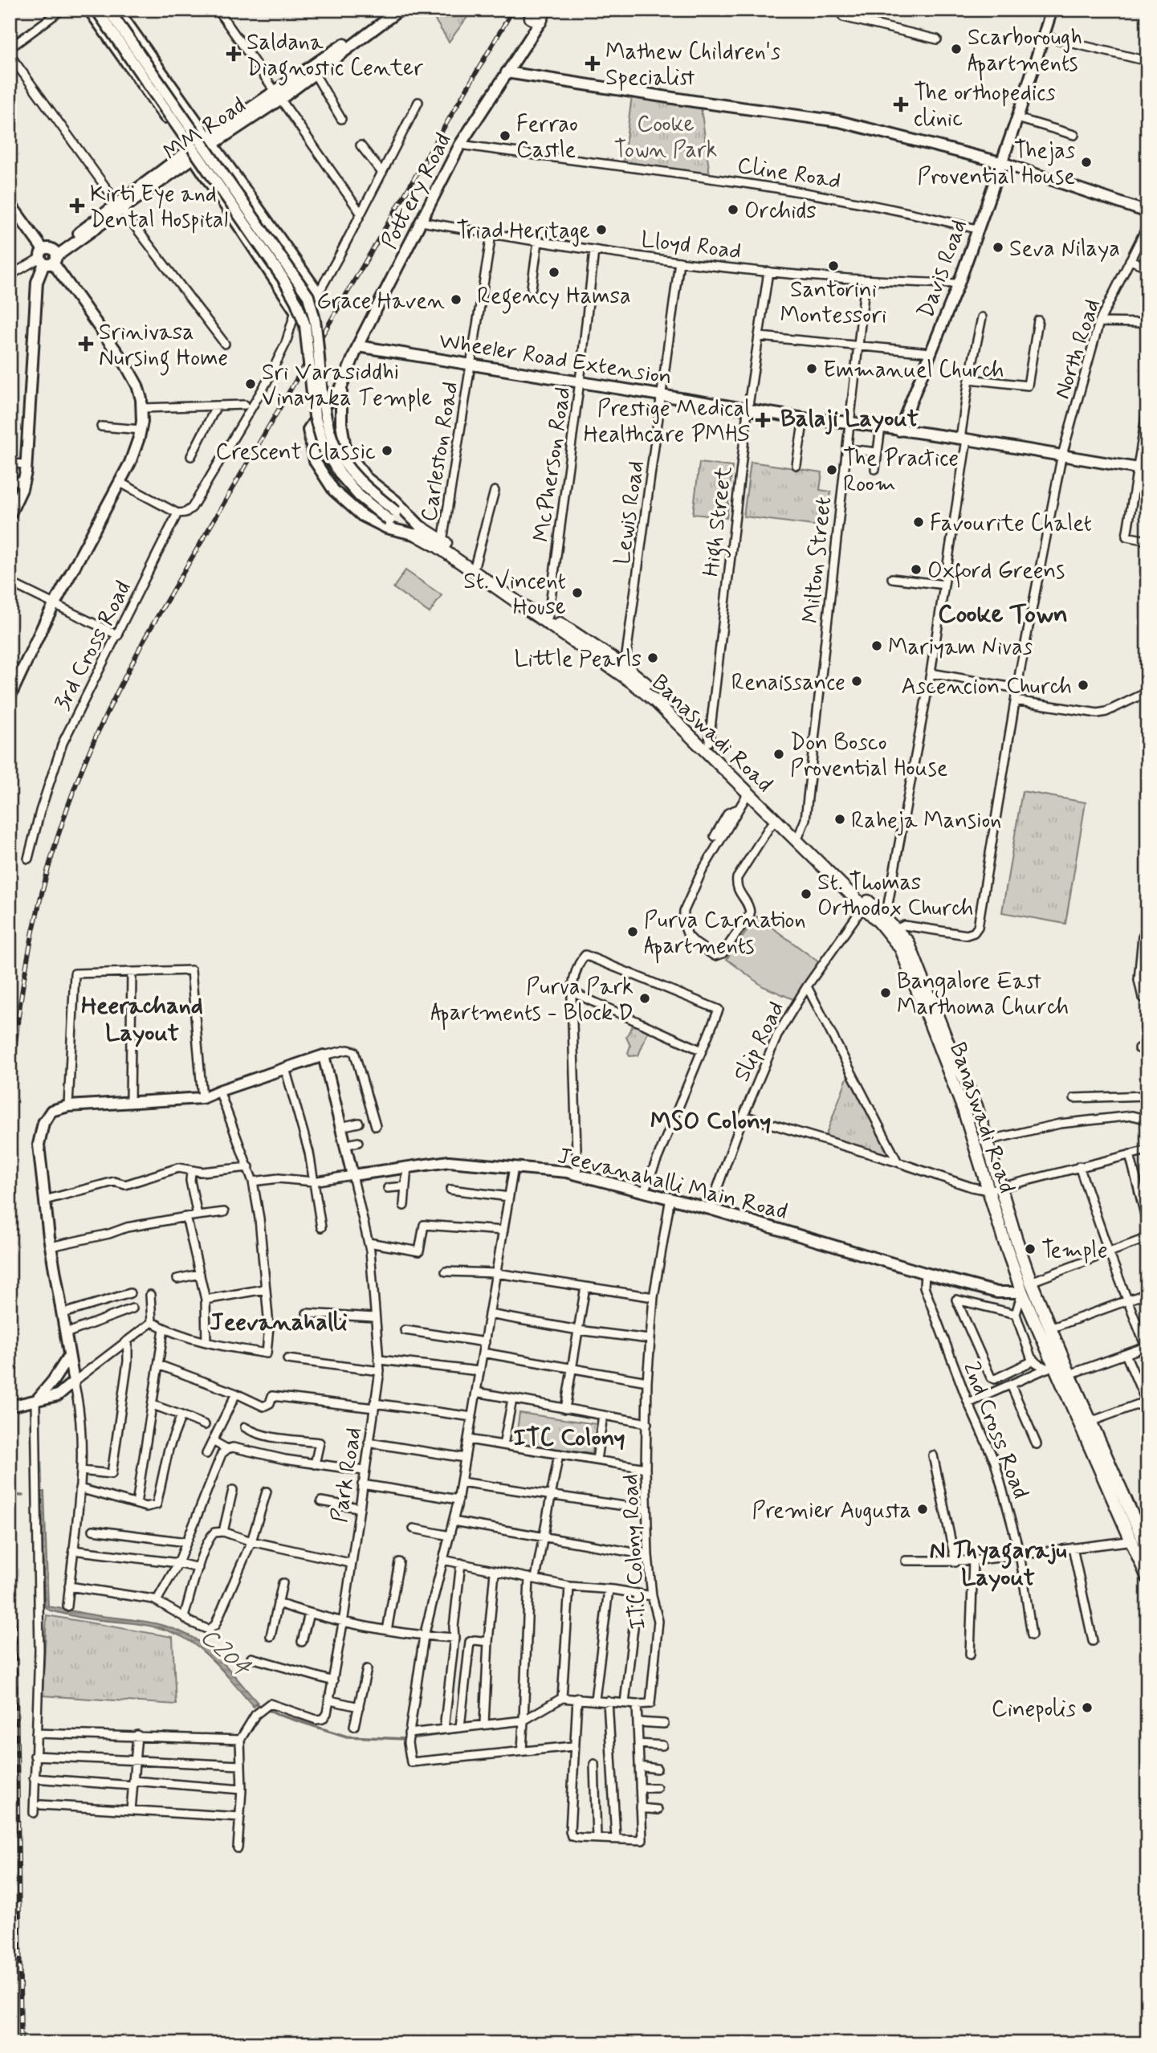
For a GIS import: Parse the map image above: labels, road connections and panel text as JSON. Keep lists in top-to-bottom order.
{
  "streets": {
    "main road": ["Banaswadi Road"],
    "street": [
      "MM Road",
      "Cline Road",
      "Pottery Road",
      "Lloyd Road",
      "Davis Road",
      "North Road",
      "Wheeler Road Extension",
      "Carleston Road",
      "McPherson Road",
      "Lewis Road",
      "High Street",
      "Milton Street",
      "3rd Cross Road",
      "Slip Road",
      "Jeevanahalli Main Road",
      "2nd Cross Road",
      "Park Road",
      "ITC Colony Road"
    ]
  },
  "crossings": [
    ["Cline Road", "Pottery Road"],
    ["Cline Road", "Davis Road"],
    ["Pottery Road", "Lloyd Road"],
    ["Pottery Road", "Wheeler Road Extension"],
    ["Pottery Road", "Banaswadi Road"],
    ["Lloyd Road", "Davis Road"],
    ["Lloyd Road", "Carleston Road"],
    ["Lloyd Road", "McPherson Road"],
    ["Lloyd Road", "Lewis Road"],
    ["Lloyd Road", "High Street"],
    ["Lloyd Road", "Milton Street"],
    ["Davis Road", "Wheeler Road Extension"],
    ["North Road", "Wheeler Road Extension"],
    ["North Road", "Banaswadi Road"],
    ["Wheeler Road Extension", "Carleston Road"],
    ["Wheeler Road Extension", "McPherson Road"],
    ["Wheeler Road Extension", "Lewis Road"],
    ["Wheeler Road Extension", "High Street"],
    ["Wheeler Road Extension", "Milton Street"],
    ["Carleston Road", "Banaswadi Road"],
    ["McPherson Road", "Banaswadi Road"],
    ["Lewis Road", "Banaswadi Road"],
    ["High Street", "Banaswadi Road"],
    ["Milton Street", "Banaswadi Road"],
    ["Banaswadi Road", "Slip Road"],
    ["Banaswadi Road", "Jeevanahalli Main Road"],
    ["Slip Road", "Jeevanahalli Main Road"],
    ["Jeevanahalli Main Road", "2nd Cross Road"],
    ["Jeevanahalli Main Road", "Park Road"],
    ["Jeevanahalli Main Road", "ITC Colony Road"]
  ],
  "districts": [
    "Balaji Layout",
    "Cooke Town",
    "Heerachand Layout",
    "MSO Colony",
    "Jeevanahalli",
    "ITC Colony",
    "N Thyagaraju Layout"
  ],
  "water": ["C204"],
  "parks": ["Cooke Town Park"],
  "places": {
    "other": [
      "Scarborough Apartments",
      "Ferrao Castle",
      "Thejas Provential House",
      "Orchids",
      "Triad Heritage",
      "Seva Nilaya",
      "Santorini Montessori",
      "Regency Hamsa",
      "Grace Haven",
      "Emmanuel Church",
      "Sri Varasiddhi Vinayaka Temple",
      "Crescent Classic",
      "The Practice Room",
      "Favourite Chalet",
      "Oxford Greens",
      "St. Vincent House",
      "Mariyam Nivas",
      "Little Pearls",
      "Renaissance",
      "Ascencion Church",
      "Don Bosco Provential House",
      "Raheja Mansion",
      "St. Thomas Orthodox Church",
      "Purva Carnation Apartments",
      "Bangalore East Marthoma Church",
      "Purva Park Apartments - Block D",
      "Temple",
      "Premier Augusta",
      "Cinepolis"
    ],
    "health": [
      "Saldana Diagnostic Center",
      "Mathew Children's Specialist",
      "The orthopedics clinic",
      "Kirti Eye and Dental Hospital",
      "Srinivasa Nursing Home",
      "Prestige Medical Healthcare PMHS"
    ]
  }
}
